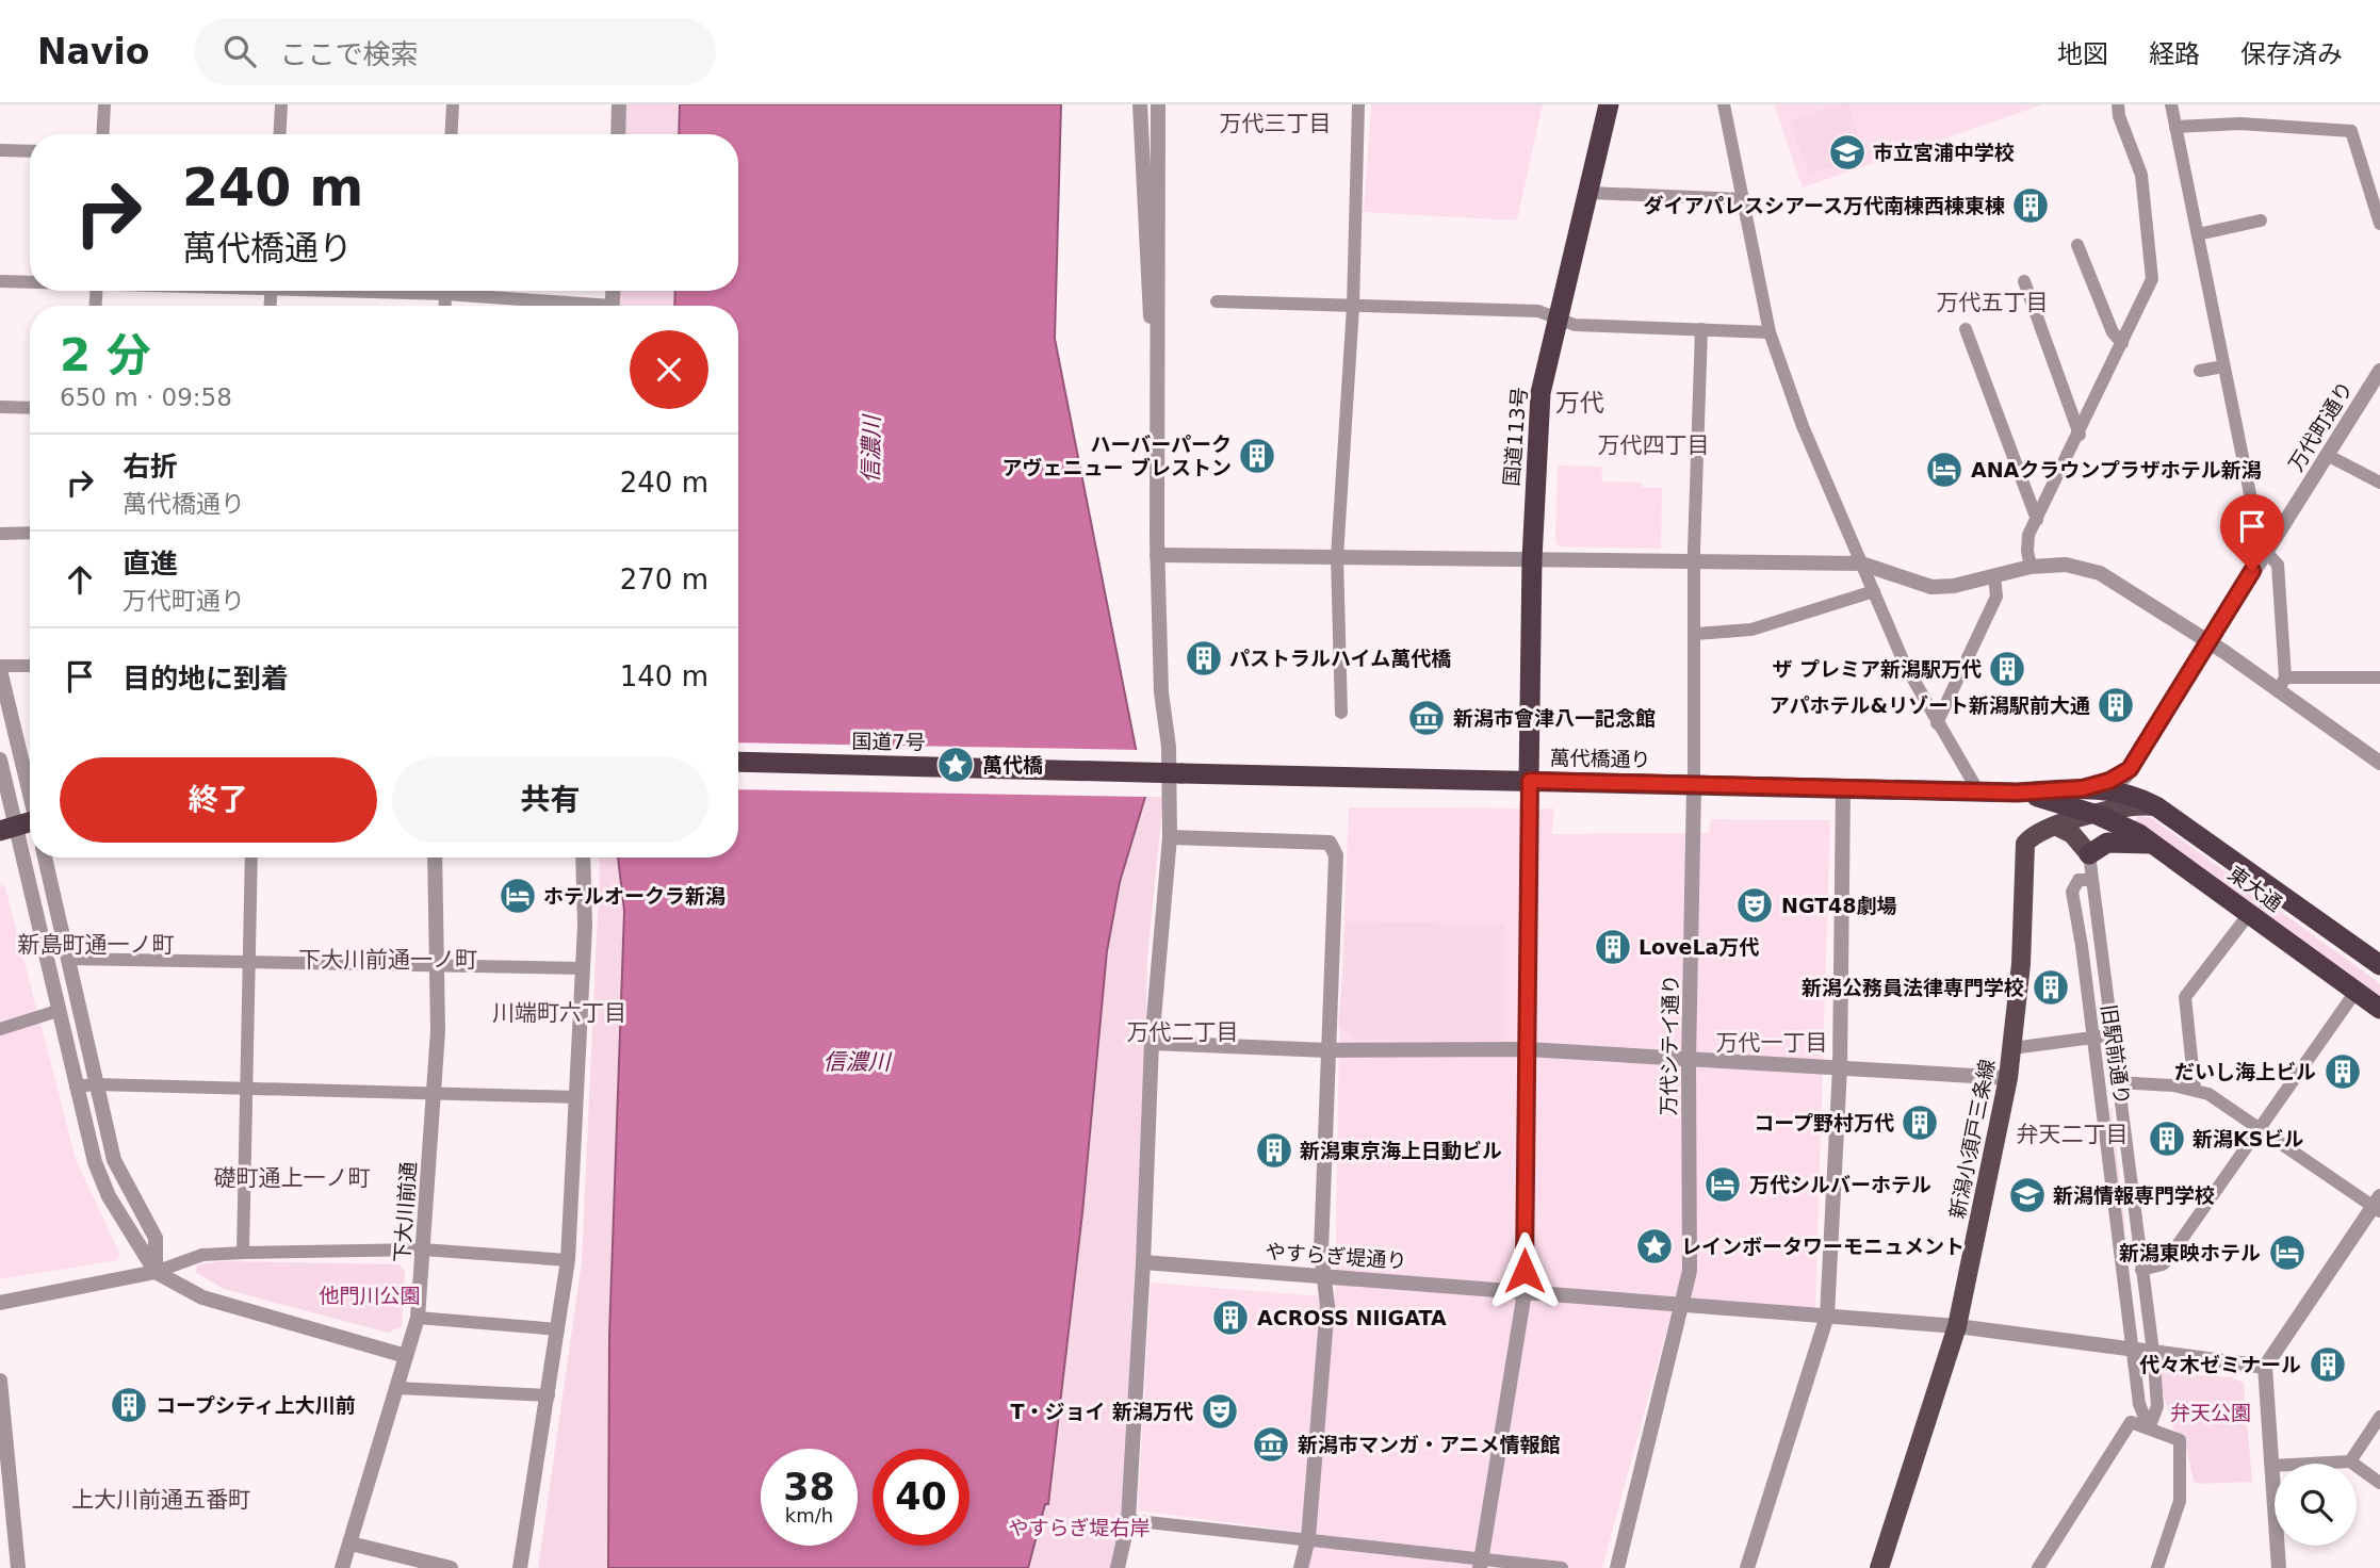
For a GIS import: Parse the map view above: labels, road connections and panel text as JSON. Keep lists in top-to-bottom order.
{
  "streets": {
    "highway": [
      "国道113号",
      "国道7号",
      "萬代橋通り",
      "東大通"
    ],
    "main road": ["新潟小須戸三条線"],
    "street": [
      "万代町通り",
      "万代シテイ通り",
      "旧駅前通り",
      "下大川前通",
      "やすらぎ堤通り"
    ]
  },
  "crossings": [
    ["万代町通り", "萬代橋通り"],
    ["万代町通り", "東大通"],
    ["国道113号", "萬代橋通り"],
    ["国道7号", "萬代橋通り"],
    ["萬代橋通り", "東大通"],
    ["萬代橋通り", "万代シテイ通り"],
    ["萬代橋通り", "新潟小須戸三条線"],
    ["東大通", "新潟小須戸三条線"],
    ["万代シテイ通り", "やすらぎ堤通り"],
    ["旧駅前通り", "やすらぎ堤通り"],
    ["新潟小須戸三条線", "やすらぎ堤通り"]
  ],
  "districts": [
    "万代三丁目",
    "万代五丁目",
    "万代",
    "万代四丁目",
    "新島町通一ノ町",
    "下大川前通一ノ町",
    "川端町六丁目",
    "万代二丁目",
    "万代一丁目",
    "弁天二丁目",
    "礎町通上一ノ町",
    "上大川前通五番町"
  ],
  "water": ["信濃川"],
  "parks": ["他門川公園", "弁天公園", "やすらぎ堤右岸"],
  "places": {
    "school or university": ["市立宮浦中学校", "新潟情報専門学校"],
    "building": [
      "ダイアパレスシアース万代南棟西棟東棟",
      "ハーバーパーク アヴェニュー ブレストン",
      "パストラルハイム萬代橋",
      "ザ プレミア新潟駅万代",
      "アパホテル&リゾート新潟駅前大通",
      "LoveLa万代",
      "新潟公務員法律専門学校",
      "だいし海上ビル",
      "コープ野村万代",
      "新潟KSビル",
      "新潟東京海上日動ビル",
      "ACROSS NIIGATA",
      "代々木ゼミナール",
      "コープシティ上大川前"
    ],
    "hotel": [
      "ANAクラウンプラザホテル新潟",
      "ホテルオークラ新潟",
      "万代シルバーホテル",
      "新潟東映ホテル"
    ],
    "museum": ["新潟市會津八一記念館", "新潟市マンガ・アニメ情報館"],
    "place": ["萬代橋", "レインボータワーモニュメント"],
    "theatre": ["NGT48劇場", "T・ジョイ 新潟万代"]
  },
  "page": {
    "header": "Navio",
    "search": "ここで検索",
    "nav": ["地図", "経路", "保存済み"],
    "turn": ["240 m", "萬代橋通り"],
    "heading": ["2 分", "650 m · 09:58"],
    "list": [
      {
        "name": "右折",
        "note": "萬代橋通り",
        "value": "240 m"
      },
      {
        "name": "直進",
        "note": "万代町通り",
        "value": "270 m"
      },
      {
        "name": "目的地に到着",
        "value": "140 m"
      }
    ],
    "buttons": ["終了", "共有"],
    "speed": "38 km/h",
    "limit": "40"
  }
}
